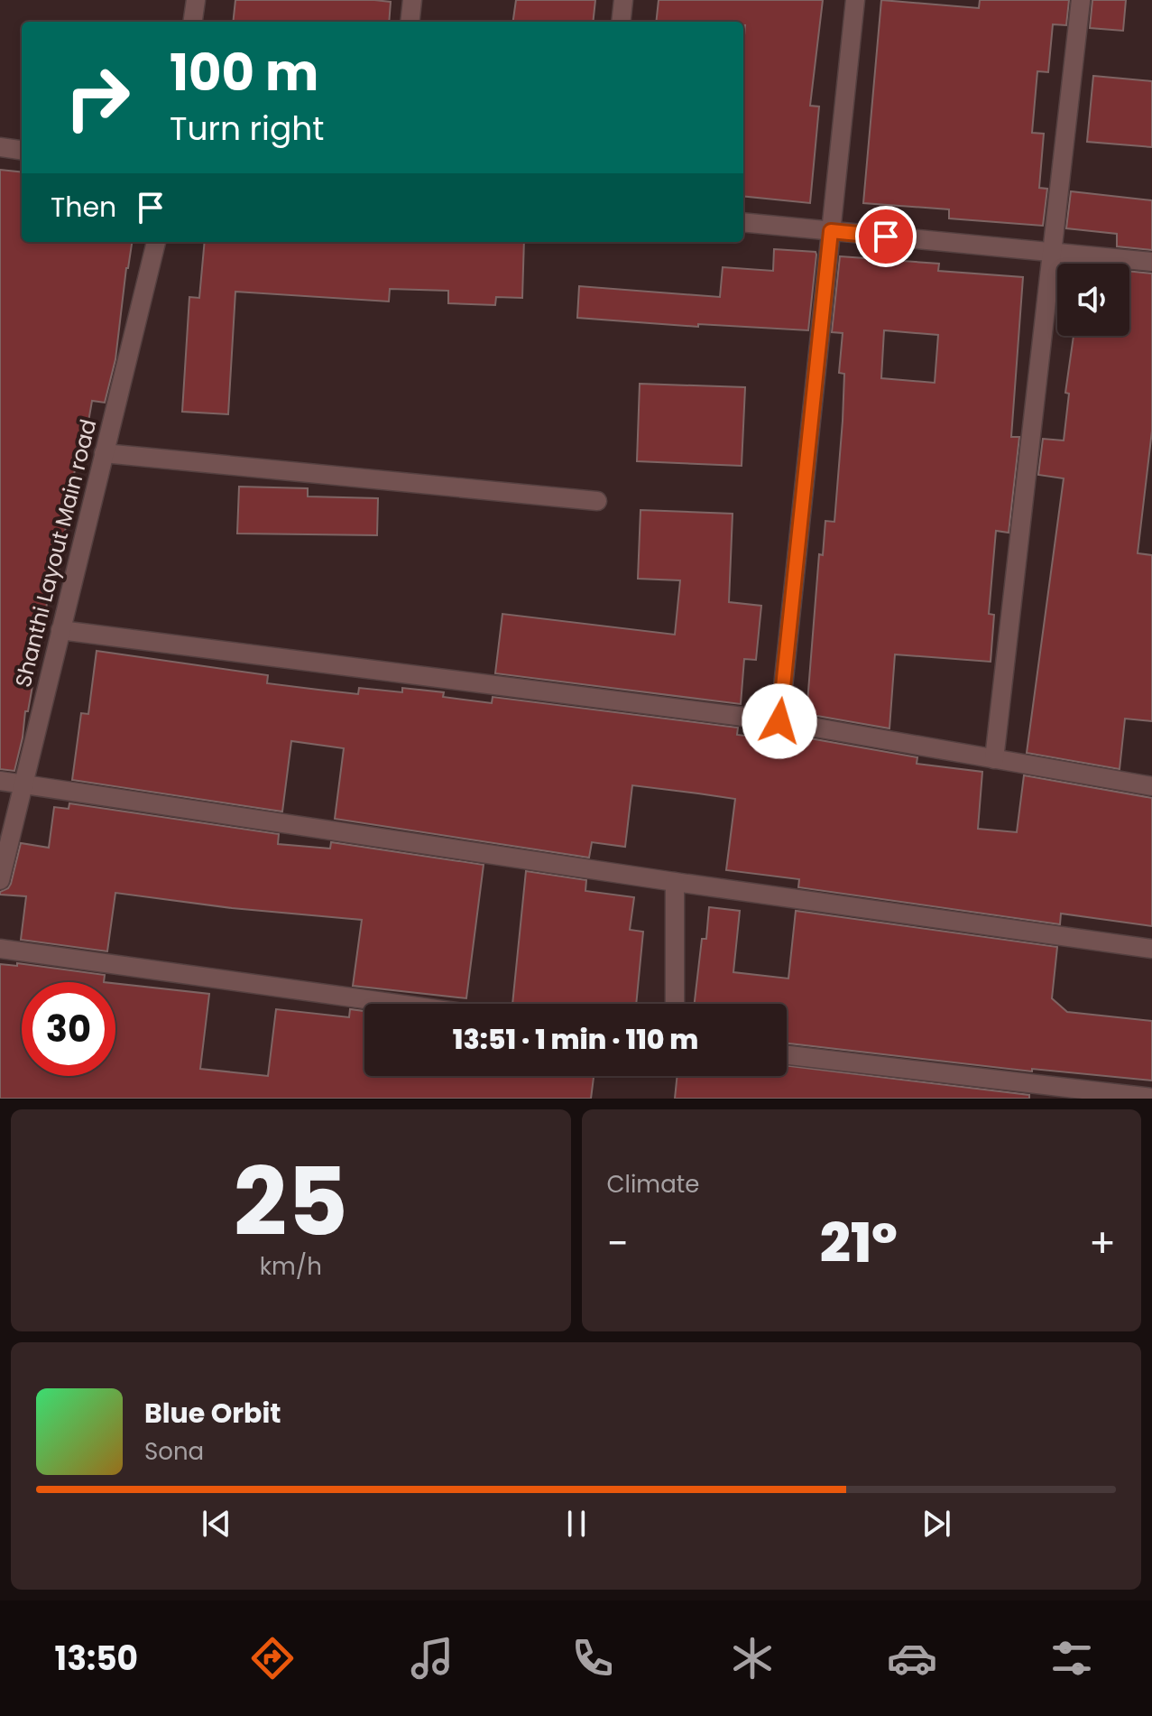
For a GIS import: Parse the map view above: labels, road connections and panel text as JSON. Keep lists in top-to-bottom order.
{
  "streets": {
    "street": ["Shanthi Layout Main road"]
  },
  "page": {
    "turn": ["100 m", "Turn right"],
    "then": "Then",
    "limit": "30",
    "trip": "13:51 · 1 min · 110 m",
    "tile": [
      ["25", "km/h"],
      "Climate"
    ],
    "heat": ["−", "21°", "+"],
    "song": ["Blue Orbit", "Sona"],
    "tabs": "13:50"
  }
}
